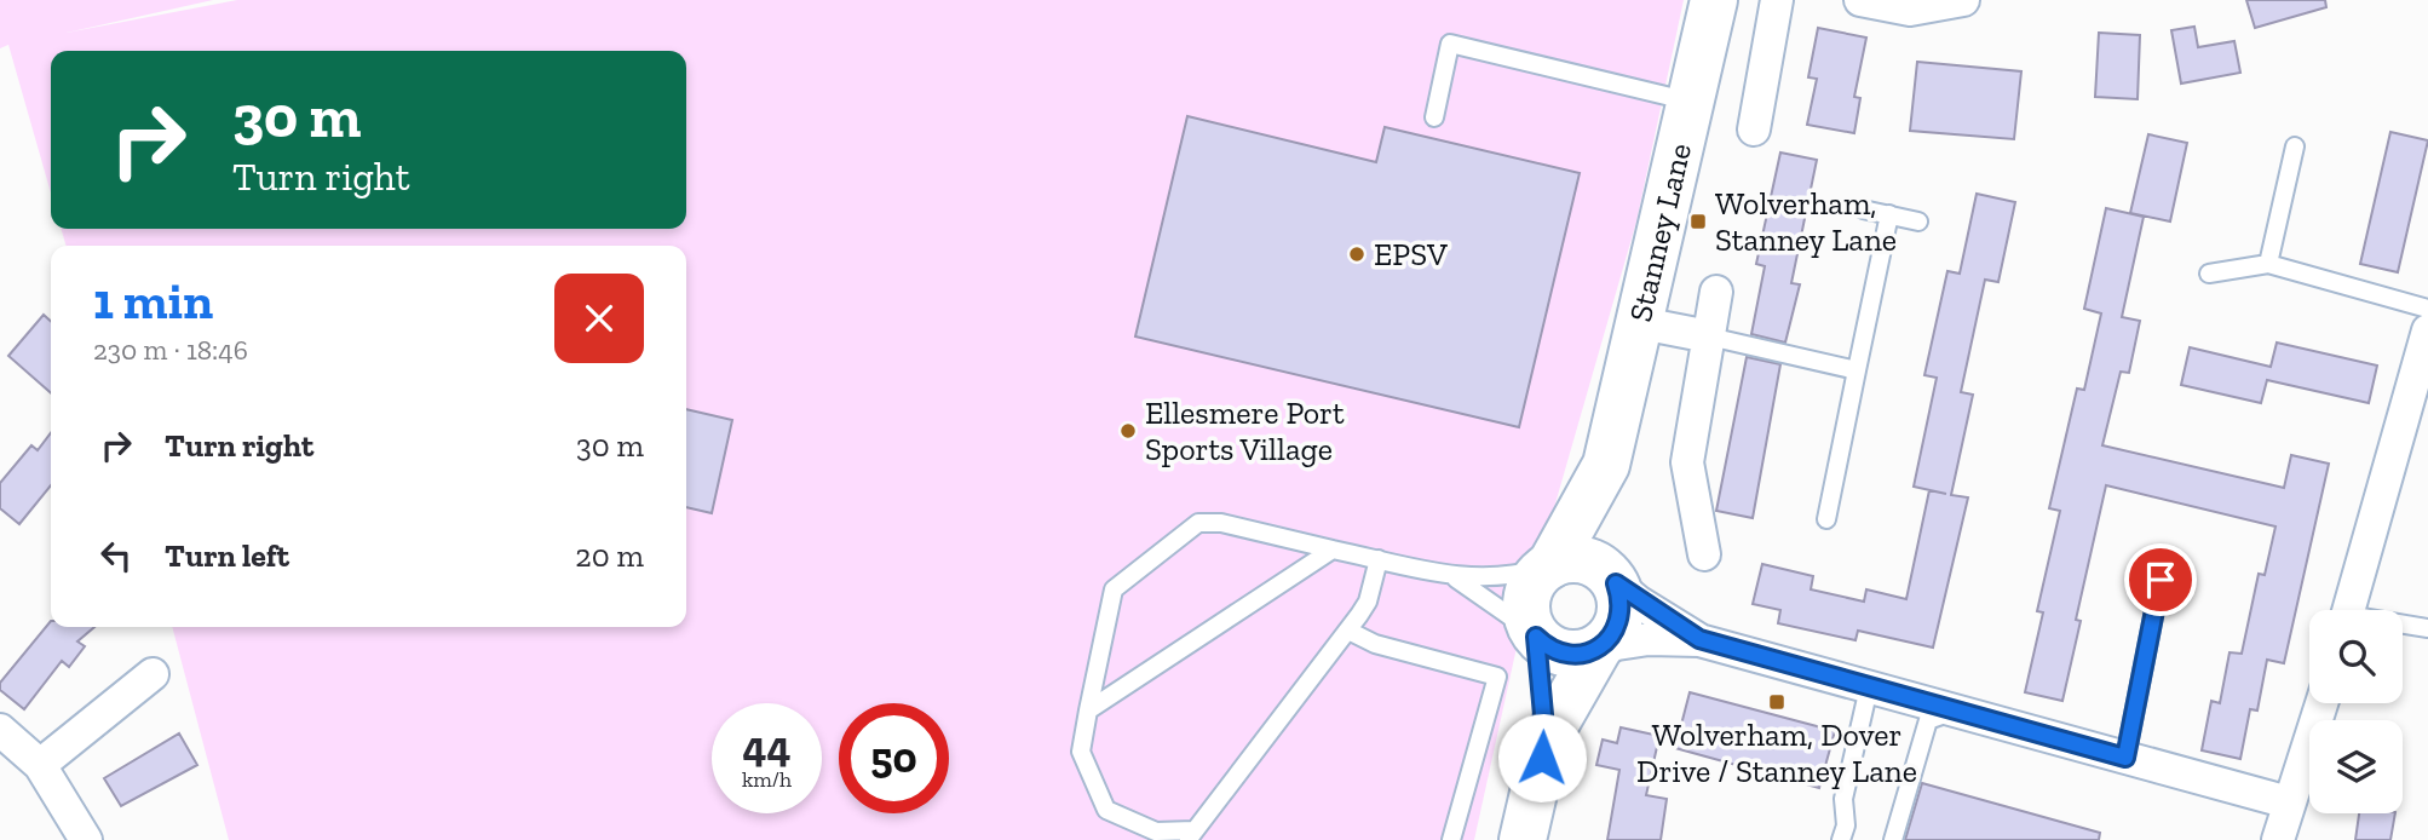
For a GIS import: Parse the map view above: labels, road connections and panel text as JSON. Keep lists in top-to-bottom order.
{
  "streets": {
    "main road": ["Stanney Lane"]
  },
  "places": {
    "transit": ["Wolverham, Stanney Lane", "Wolverham, Dover Drive / Stanney Lane"],
    "other": ["EPSV", "Ellesmere Port Sports Village"]
  },
  "page": {
    "turn": ["30 m", "Turn right"],
    "heading": ["1 min", "230 m · 18:46"],
    "list": [
      {
        "name": "Turn right",
        "value": "30 m"
      },
      {
        "name": "Turn left",
        "value": "20 m"
      }
    ],
    "speed": "44 km/h",
    "limit": "50"
  }
}
